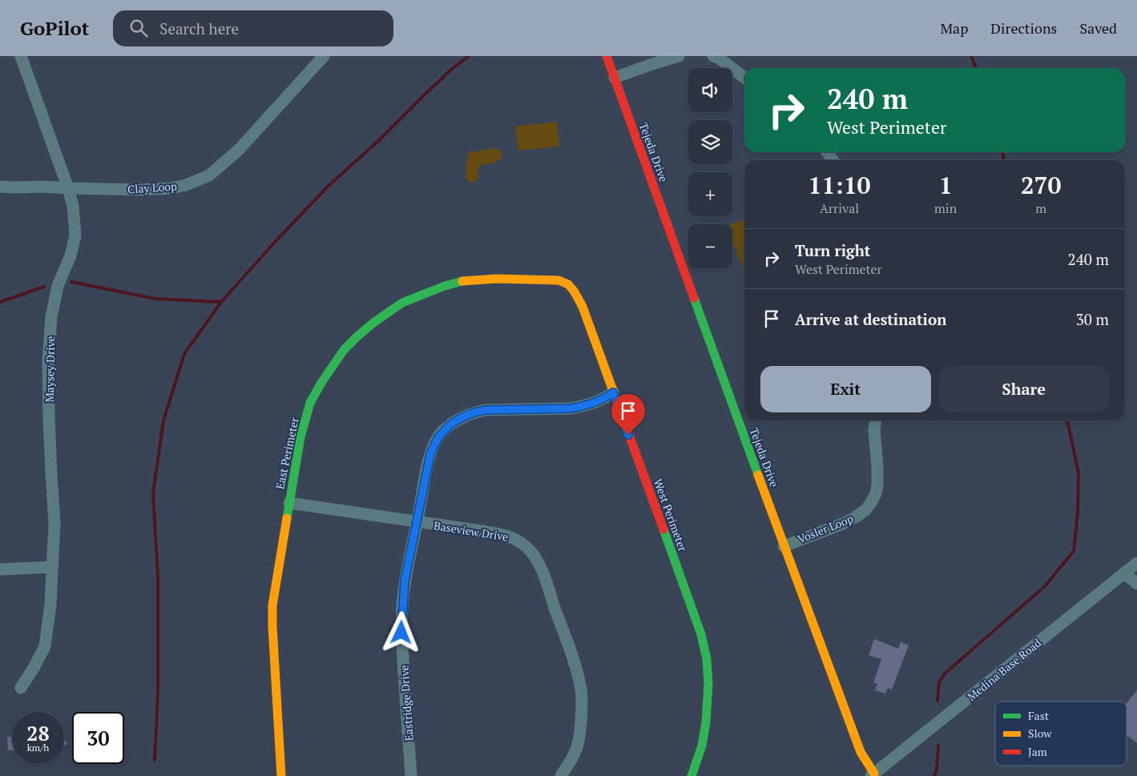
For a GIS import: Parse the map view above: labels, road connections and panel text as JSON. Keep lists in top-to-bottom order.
{
  "streets": {
    "street": [
      "Tejeda Drive",
      "Clay Loop",
      "Maysey Drive",
      "East Perimeter",
      "West Perimeter",
      "Vosler Loop",
      "Baseview Drive",
      "Medina Base Road",
      "Eastridge Drive"
    ]
  },
  "crossings": [
    ["Tejeda Drive", "Vosler Loop"],
    ["Tejeda Drive", "Medina Base Road"],
    ["Clay Loop", "Maysey Drive"],
    ["East Perimeter", "West Perimeter"],
    ["East Perimeter", "Baseview Drive"],
    ["West Perimeter", "Eastridge Drive"],
    ["Baseview Drive", "Eastridge Drive"]
  ],
  "legend": ["Fast", "Slow", "Jam"],
  "page": {
    "header": "GoPilot",
    "search": "Search here",
    "nav": ["Map", "Directions", "Saved"],
    "map_buttons": ["+", "−"],
    "turn": ["240 m", "West Perimeter"],
    "eta": [
      "11:10",
      "Arrival",
      "1",
      "min",
      "270",
      "m"
    ],
    "list": [
      {
        "name": "Turn right",
        "note": "West Perimeter",
        "value": "240 m"
      },
      {
        "name": "Arrive at destination",
        "value": "30 m"
      }
    ],
    "buttons": ["Exit", "Share"],
    "speed": "28 km/h",
    "limit": "30"
  }
}
